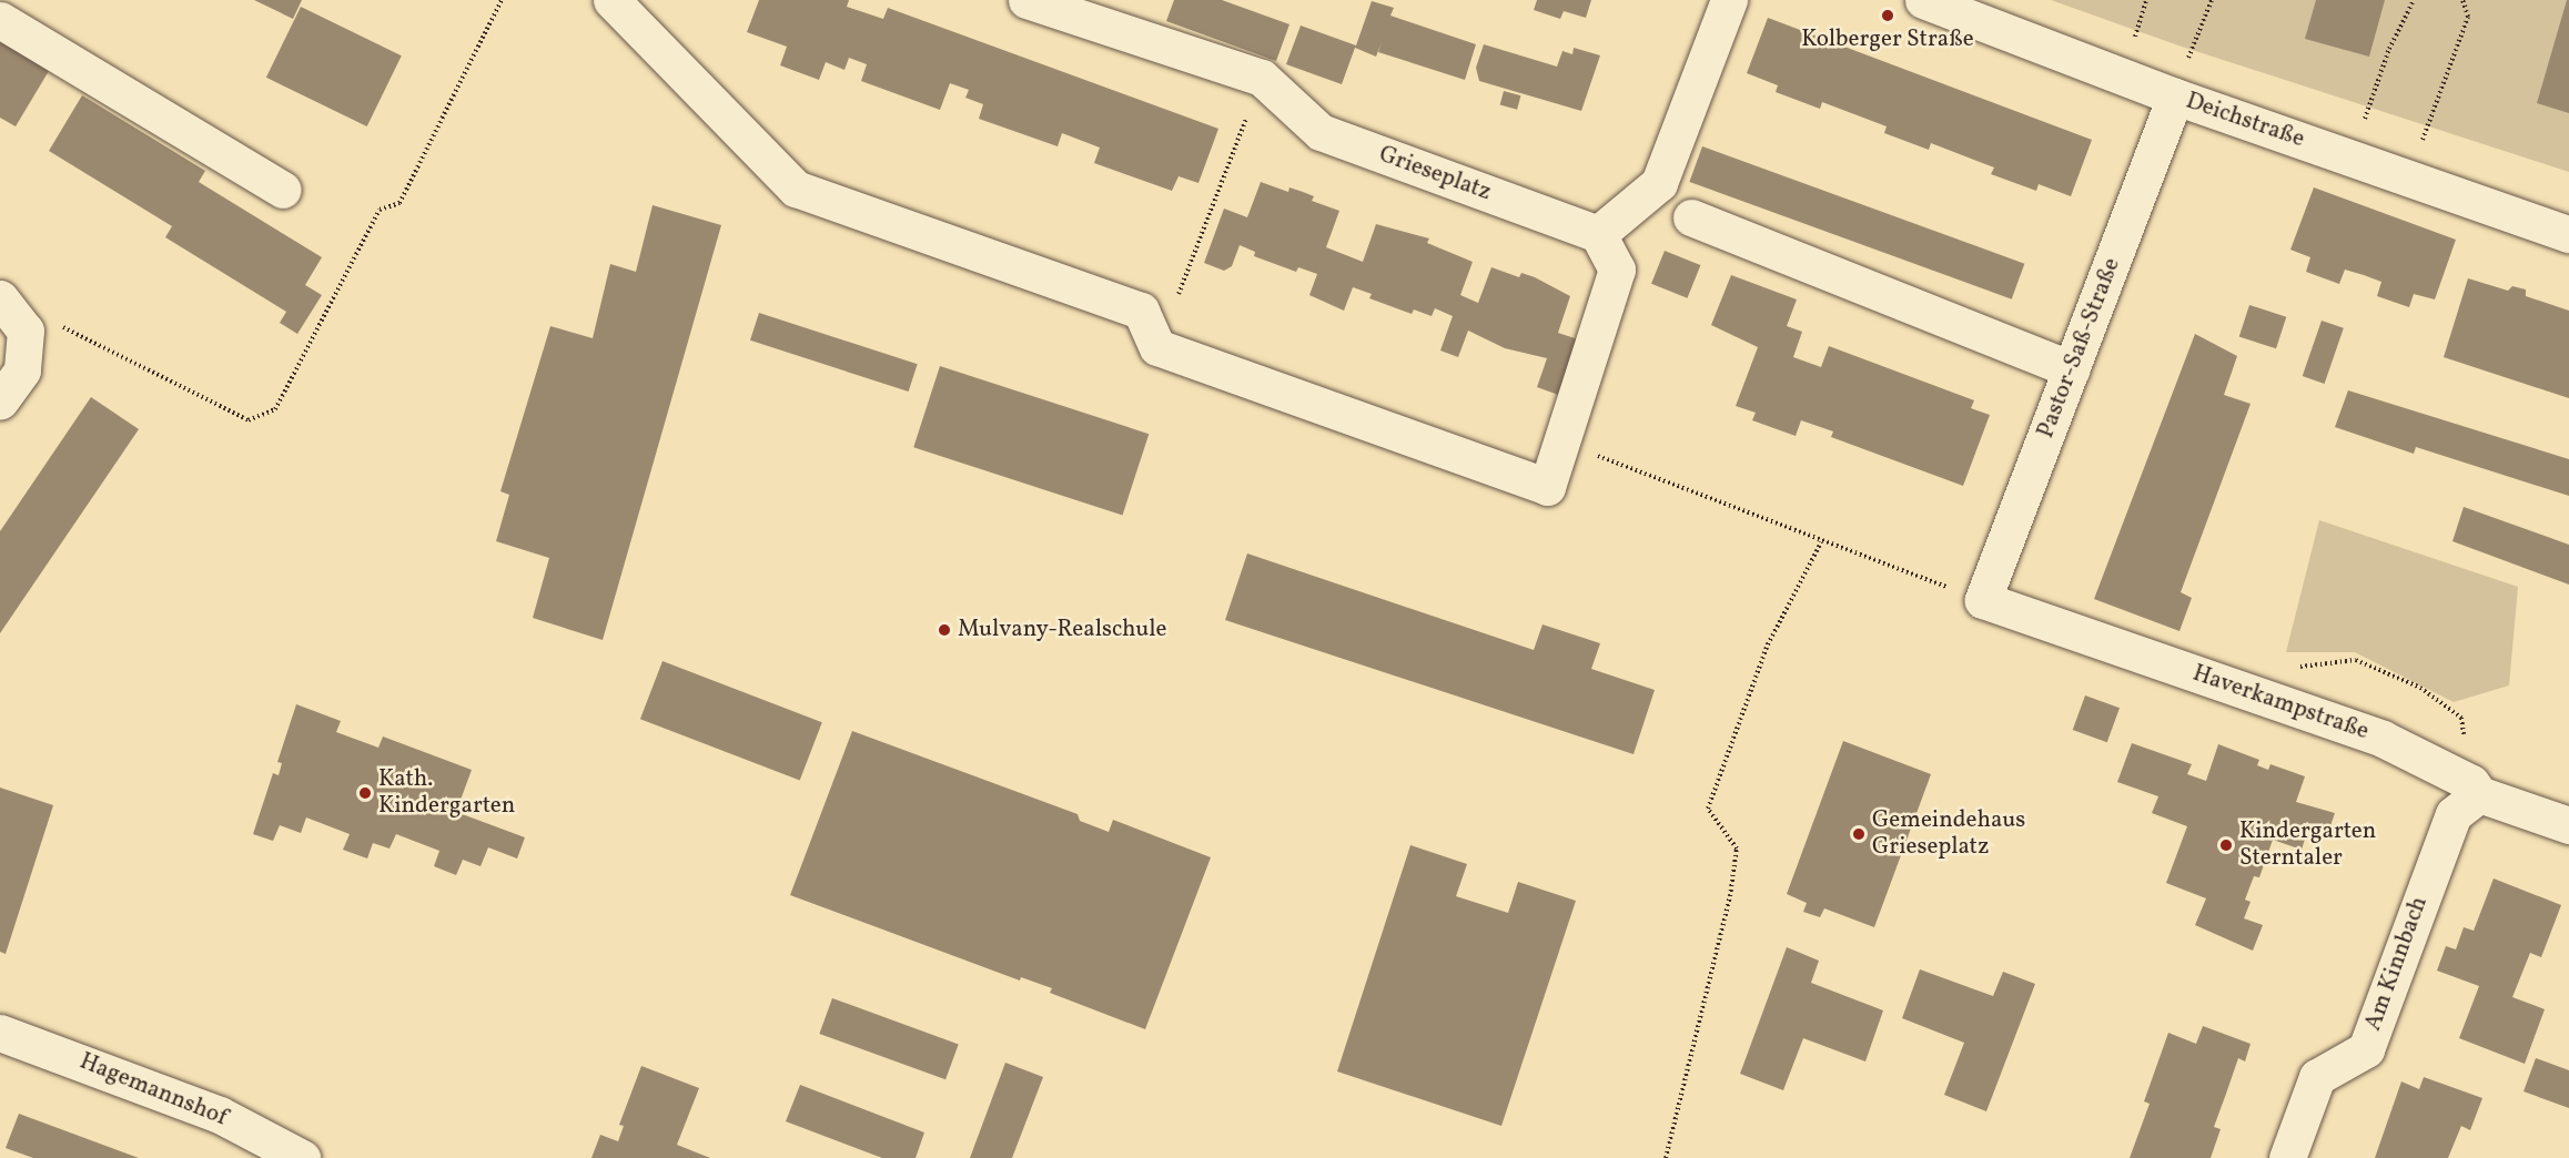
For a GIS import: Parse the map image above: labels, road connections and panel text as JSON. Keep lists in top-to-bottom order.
{
  "streets": {
    "street": [
      "Deichstraße",
      "Grieseplatz",
      "Pastor-Saß-Straße",
      "Haverkampstraße",
      "Am Kinnbach",
      "Hagemannshof"
    ]
  },
  "crossings": [
    ["Deichstraße", "Pastor-Saß-Straße"],
    ["Pastor-Saß-Straße", "Haverkampstraße"],
    ["Haverkampstraße", "Am Kinnbach"]
  ],
  "places": [
    "Kolberger Straße",
    "Mulvany-Realschule",
    "Kath. Kindergarten",
    "Gemeindehaus Grieseplatz",
    "Kindergarten Sterntaler"
  ]
}
